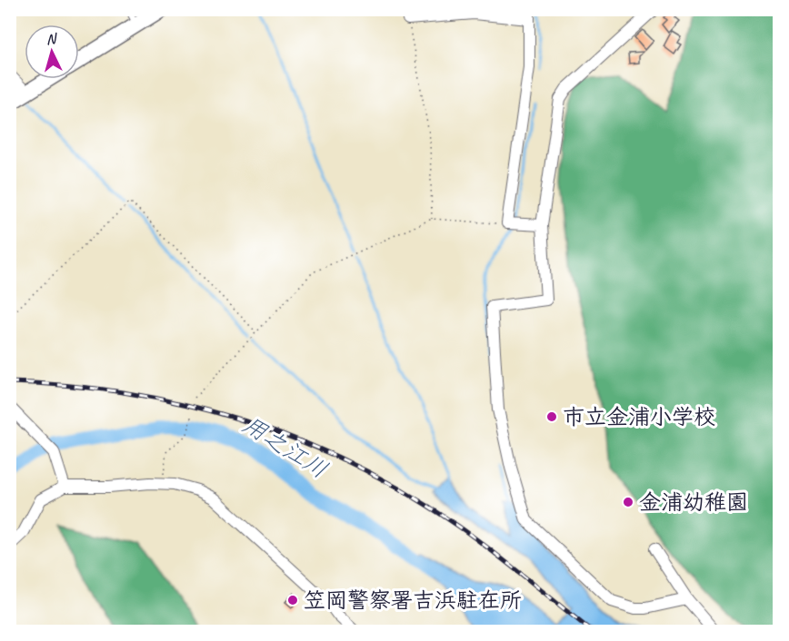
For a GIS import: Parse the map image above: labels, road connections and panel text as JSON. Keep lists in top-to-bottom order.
{
  "water": ["用之江川"],
  "places": ["市立金浦小学校", "金浦幼稚園", "笠岡警察署吉浜駐在所"],
  "north": "top"
}
